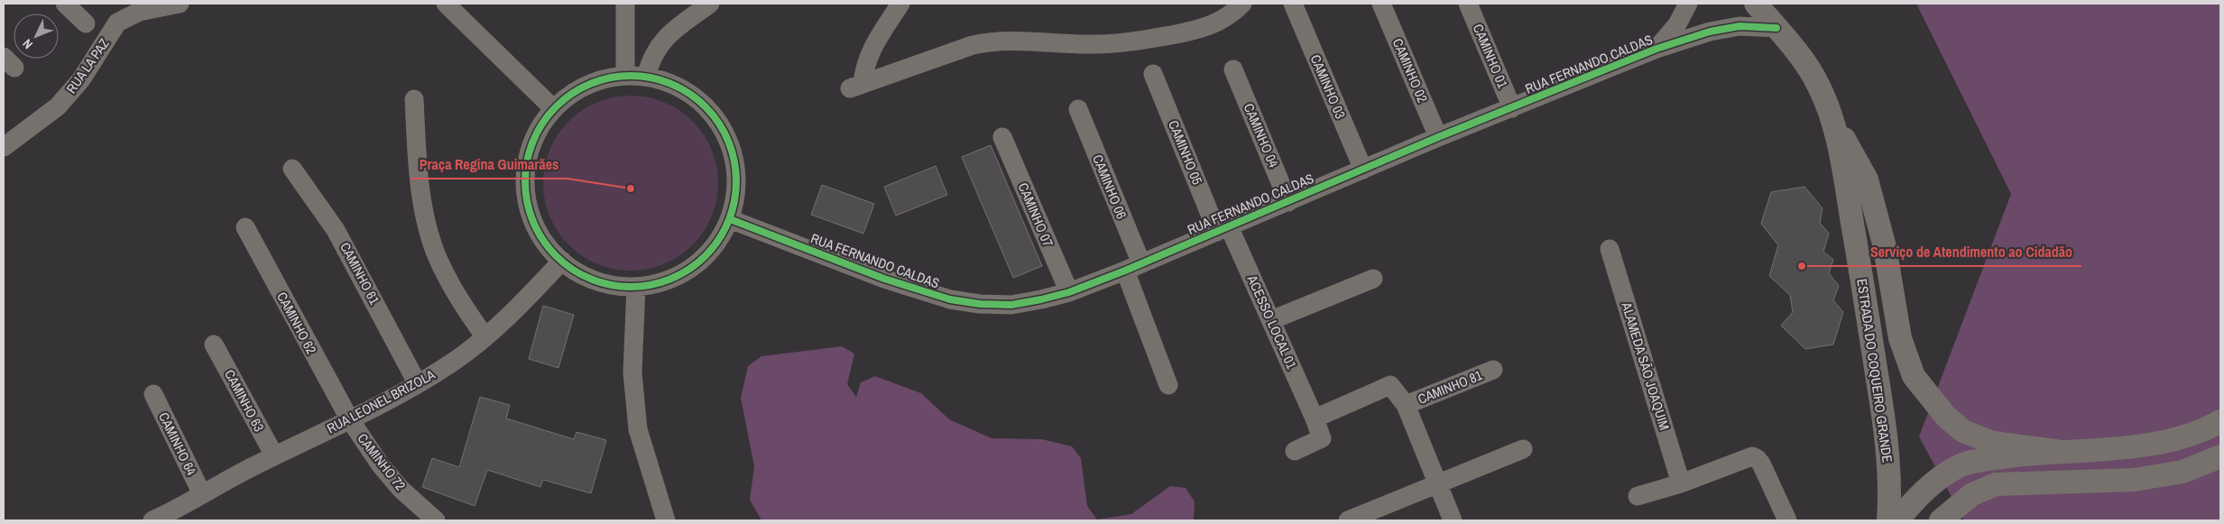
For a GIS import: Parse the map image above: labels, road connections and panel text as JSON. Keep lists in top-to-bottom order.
{
  "streets": {
    "main road": ["ESTRADA DO COQUEIRO GRANDE"],
    "street": [
      "CAMINHO 01",
      "RUA FERNANDO CALDAS",
      "RUA LA PAZ",
      "CAMINHO 02",
      "CAMINHO 03",
      "CAMINHO 04",
      "CAMINHO 05",
      "CAMINHO 06",
      "CAMINHO 07",
      "CAMINHO 61",
      "ACESSO LOCAL 01",
      "CAMINHO 62",
      "ALAMEDA SÃO JOAQUIM",
      "CAMINHO 81",
      "CAMINHO 63",
      "RUA LEONEL BRIZOLA",
      "CAMINHO 64",
      "CAMINHO 72"
    ]
  },
  "crossings": [
    ["CAMINHO 01", "RUA FERNANDO CALDAS"],
    ["RUA FERNANDO CALDAS", "CAMINHO 02"],
    ["RUA FERNANDO CALDAS", "CAMINHO 03"],
    ["RUA FERNANDO CALDAS", "CAMINHO 04"],
    ["RUA FERNANDO CALDAS", "CAMINHO 05"],
    ["RUA FERNANDO CALDAS", "CAMINHO 06"],
    ["RUA FERNANDO CALDAS", "CAMINHO 07"],
    ["RUA FERNANDO CALDAS", "ACESSO LOCAL 01"],
    ["RUA FERNANDO CALDAS", "ESTRADA DO COQUEIRO GRANDE"],
    ["CAMINHO 05", "ACESSO LOCAL 01"],
    ["CAMINHO 61", "RUA LEONEL BRIZOLA"],
    ["ACESSO LOCAL 01", "CAMINHO 81"],
    ["CAMINHO 62", "RUA LEONEL BRIZOLA"],
    ["CAMINHO 62", "CAMINHO 72"],
    ["CAMINHO 63", "RUA LEONEL BRIZOLA"],
    ["RUA LEONEL BRIZOLA", "CAMINHO 64"],
    ["RUA LEONEL BRIZOLA", "CAMINHO 72"]
  ],
  "places": ["Praça Regina Guimarães", "Serviço de Atendimento ao Cidadão"],
  "north": "bottom left"
}
